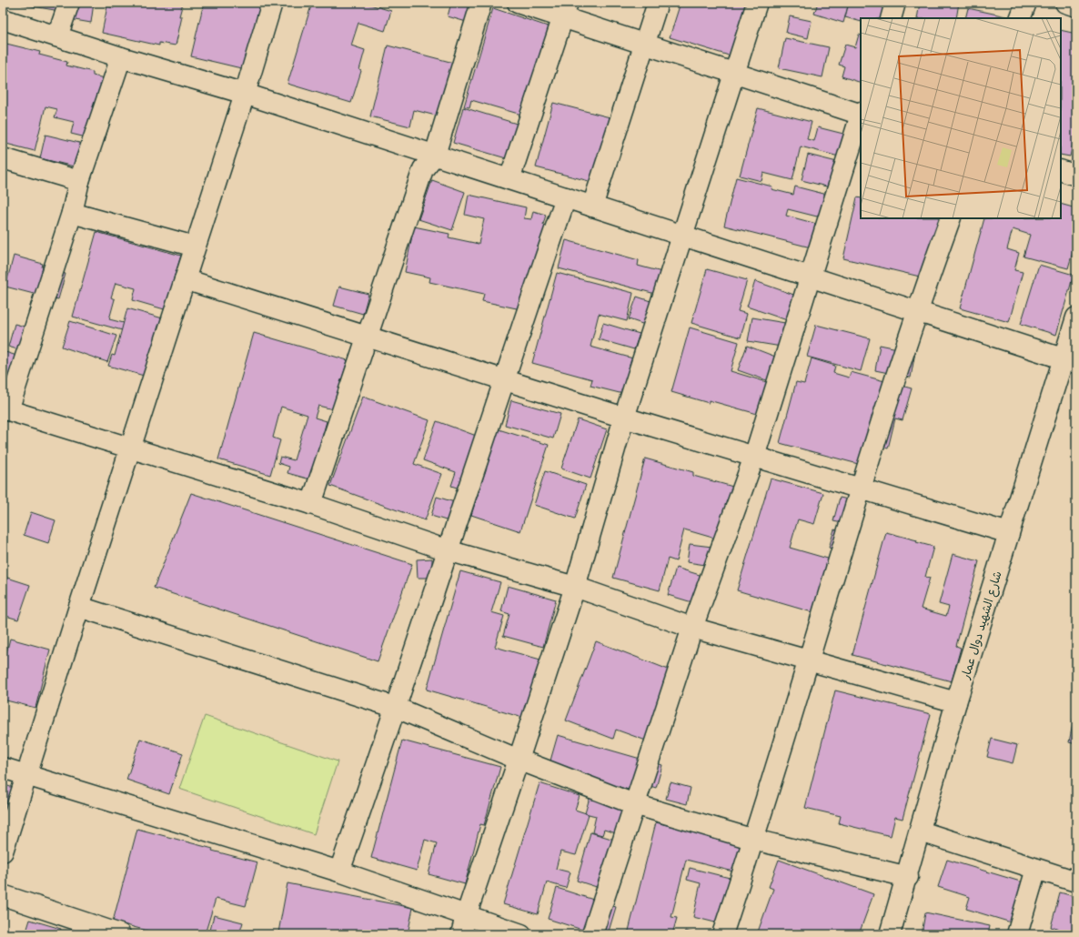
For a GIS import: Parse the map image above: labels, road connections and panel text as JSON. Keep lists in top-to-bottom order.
{
  "streets": {
    "street": ["شارع الشهيد دوال عمار"]
  }
}
